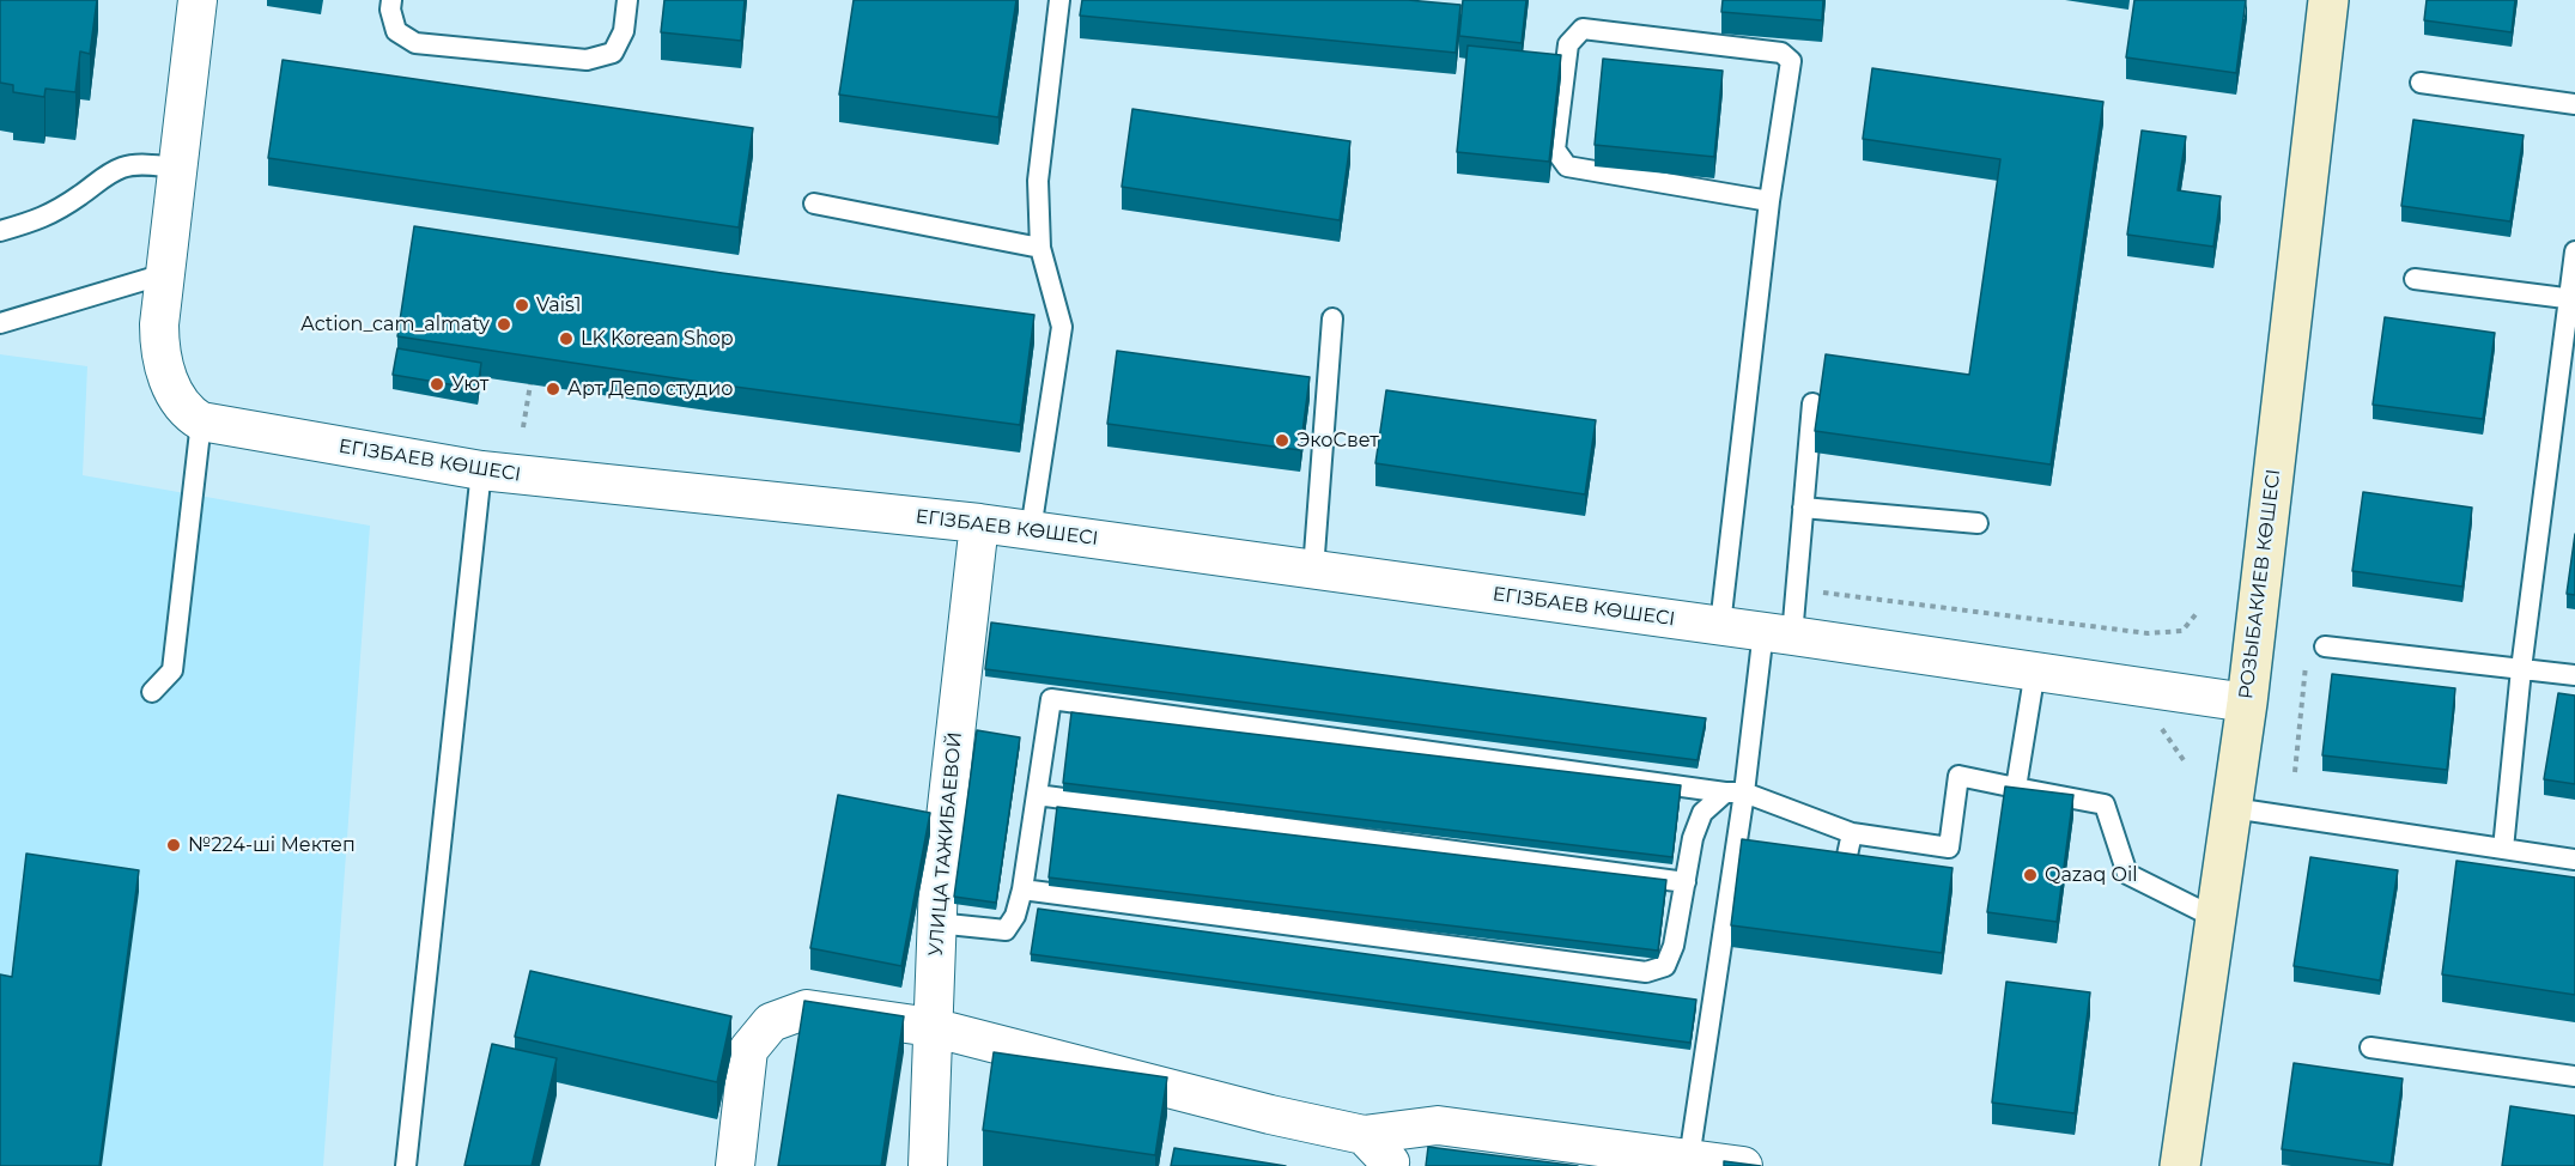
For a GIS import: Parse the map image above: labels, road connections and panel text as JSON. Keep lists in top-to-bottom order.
{
  "streets": {
    "main road": ["РОЗЫБАКИЕВ КӨШЕСІ"],
    "street": ["ЕГІЗБАЕВ КӨШЕСІ", "УЛИЦА ТАЖИБАЕВОЙ"]
  },
  "crossings": [
    ["ЕГІЗБАЕВ КӨШЕСІ", "РОЗЫБАКИЕВ КӨШЕСІ"],
    ["ЕГІЗБАЕВ КӨШЕСІ", "УЛИЦА ТАЖИБАЕВОЙ"]
  ],
  "places": [
    "Vais1",
    "Action_cam_almaty",
    "LK Korean Shop",
    "Уют",
    "Арт Депо студио",
    "ЭкоСвет",
    "№224-ші Мектеп",
    "Qazaq Oil"
  ]
}
